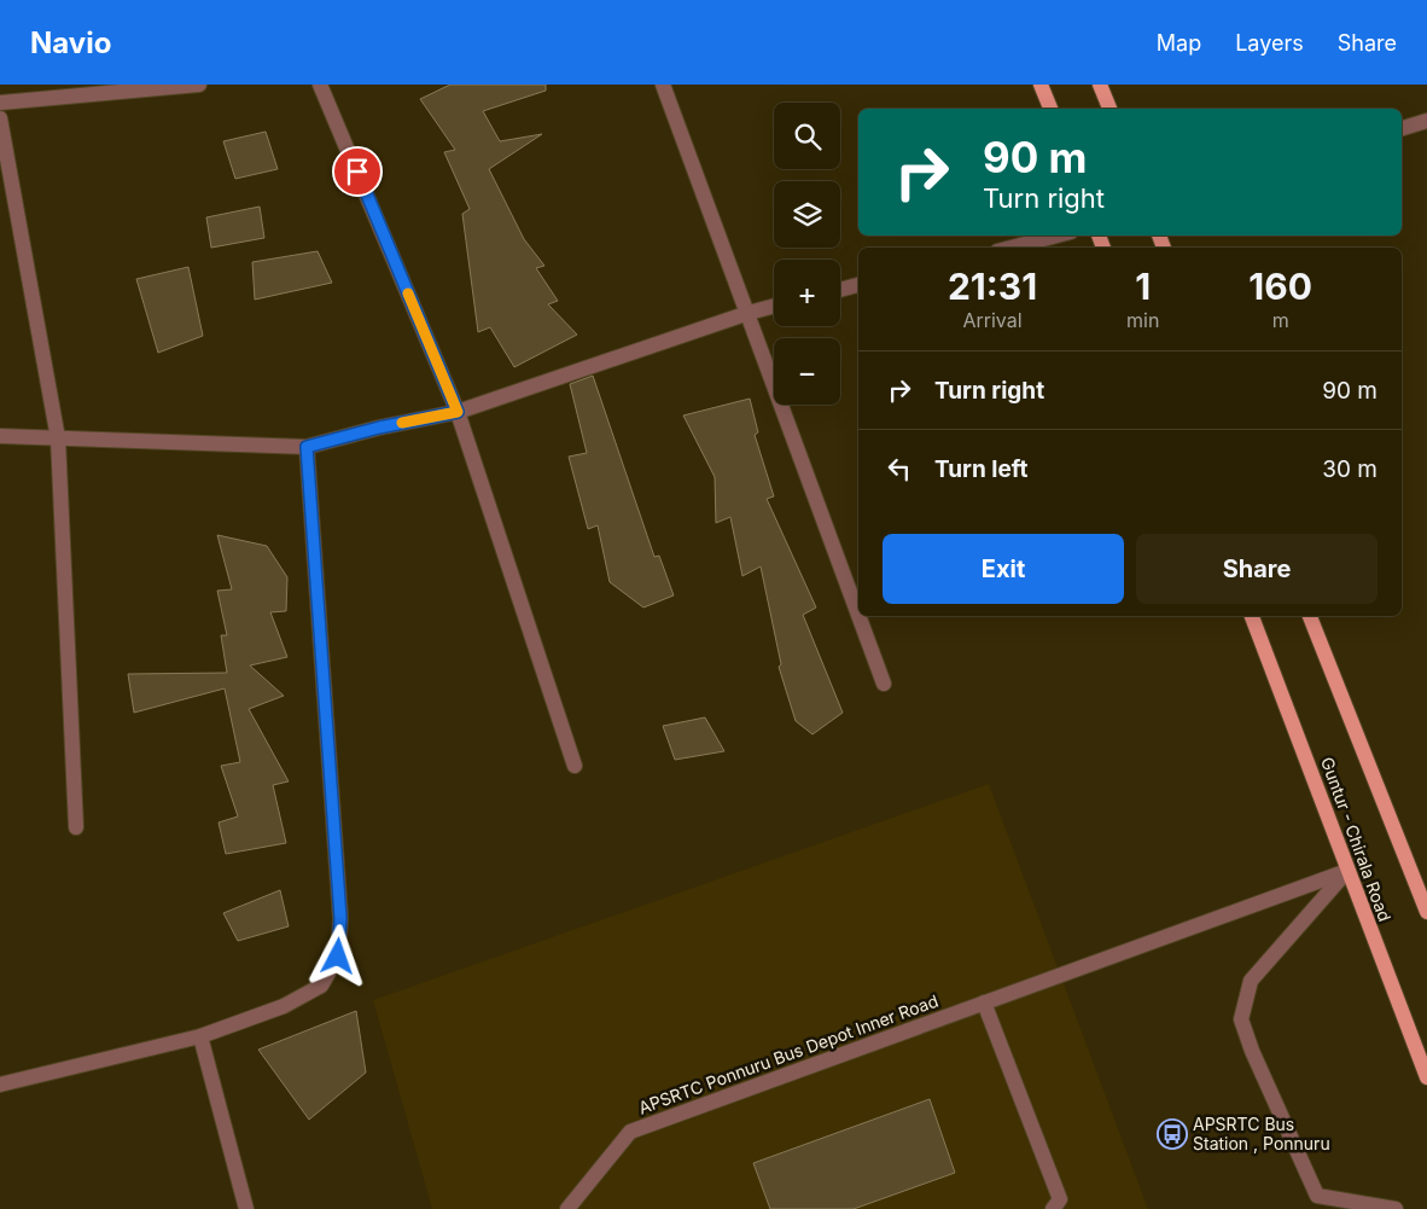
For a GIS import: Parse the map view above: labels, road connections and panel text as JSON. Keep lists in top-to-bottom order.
{
  "streets": {
    "main road": ["Guntur - Chirala Road"],
    "street": ["APSRTC Ponnuru Bus Depot Inner Road"]
  },
  "crossings": [
    ["Guntur - Chirala Road", "APSRTC Ponnuru Bus Depot Inner Road"]
  ],
  "places": {
    "bus stop": ["APSRTC Bus Station , Ponnuru"]
  },
  "page": {
    "header": "Navio",
    "nav": ["Map", "Layers", "Share"],
    "map_buttons": ["+", "−"],
    "turn": ["90 m", "Turn right"],
    "eta": [
      "21:31",
      "Arrival",
      "1",
      "min",
      "160",
      "m"
    ],
    "list": [
      {
        "name": "Turn right",
        "value": "90 m"
      },
      {
        "name": "Turn left",
        "value": "30 m"
      }
    ],
    "buttons": ["Exit", "Share"]
  }
}
